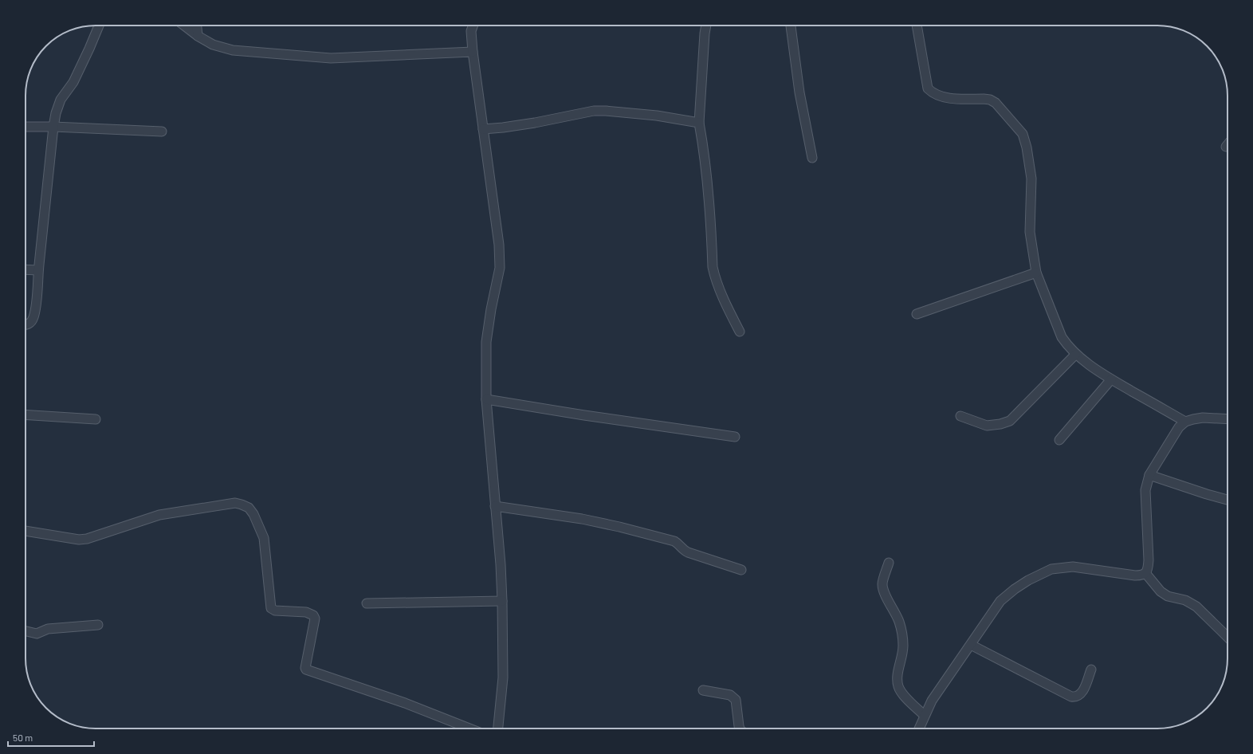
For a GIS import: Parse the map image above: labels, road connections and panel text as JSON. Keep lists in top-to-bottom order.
{
  "scale_bar": "50 m"
}
